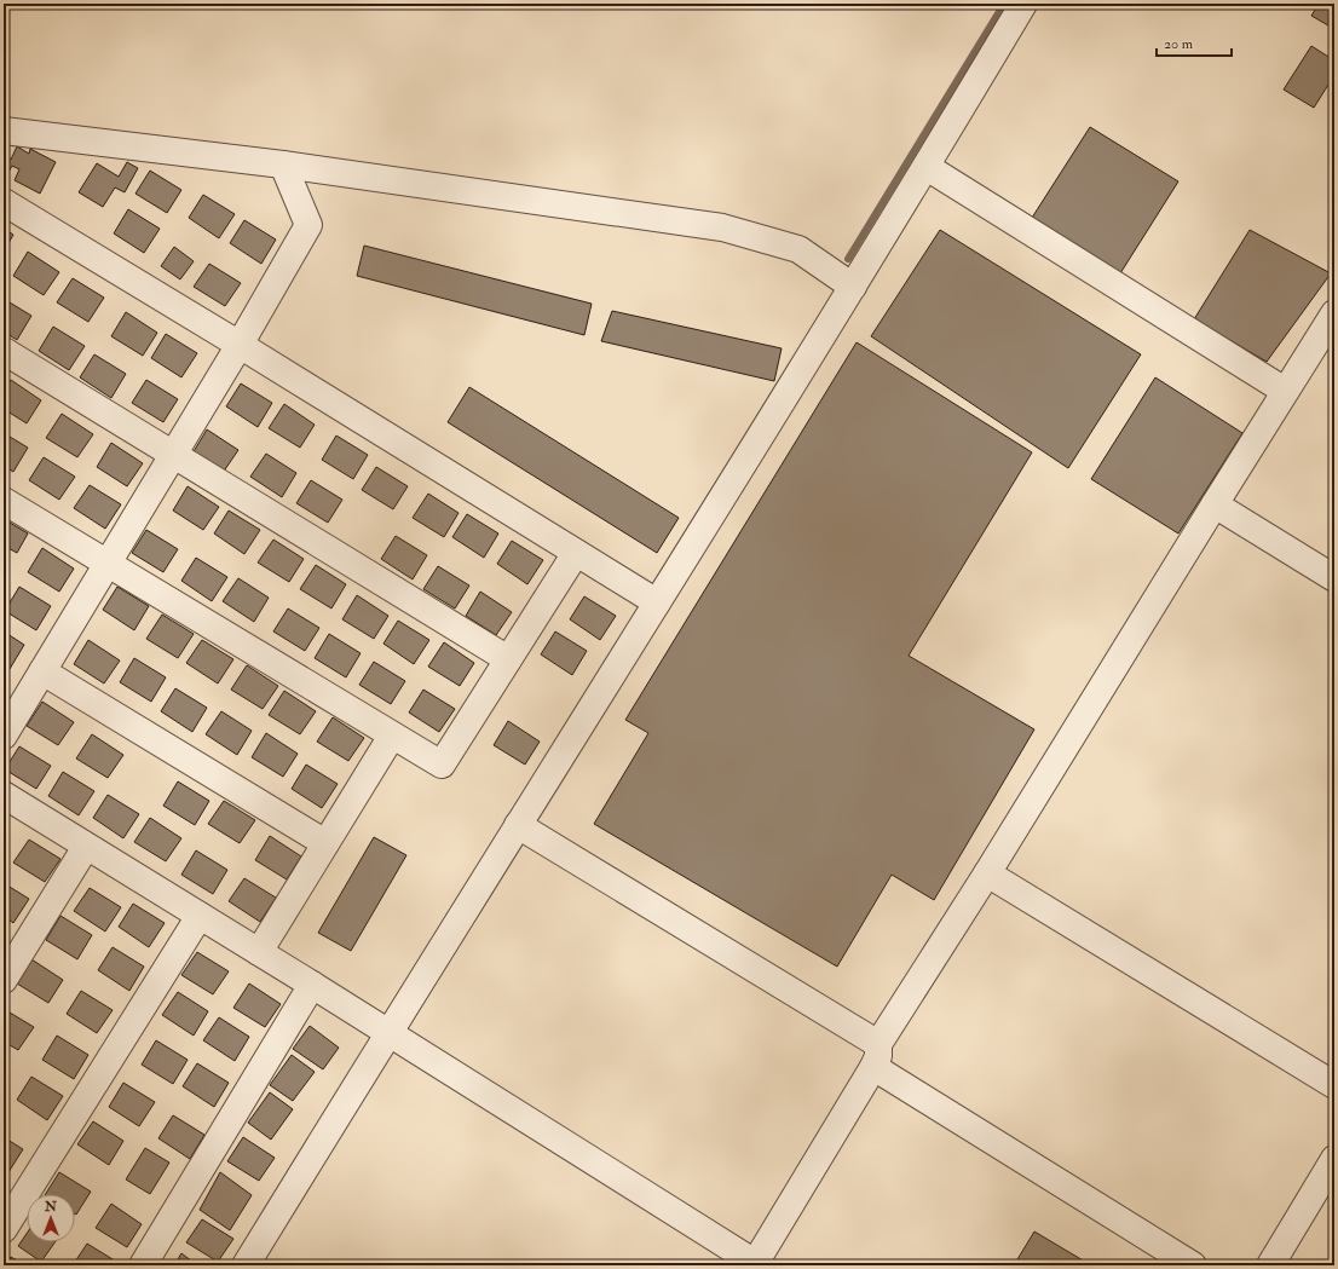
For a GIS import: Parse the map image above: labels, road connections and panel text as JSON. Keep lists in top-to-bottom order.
{
  "scale_bar": "20 m",
  "north": "top"
}
